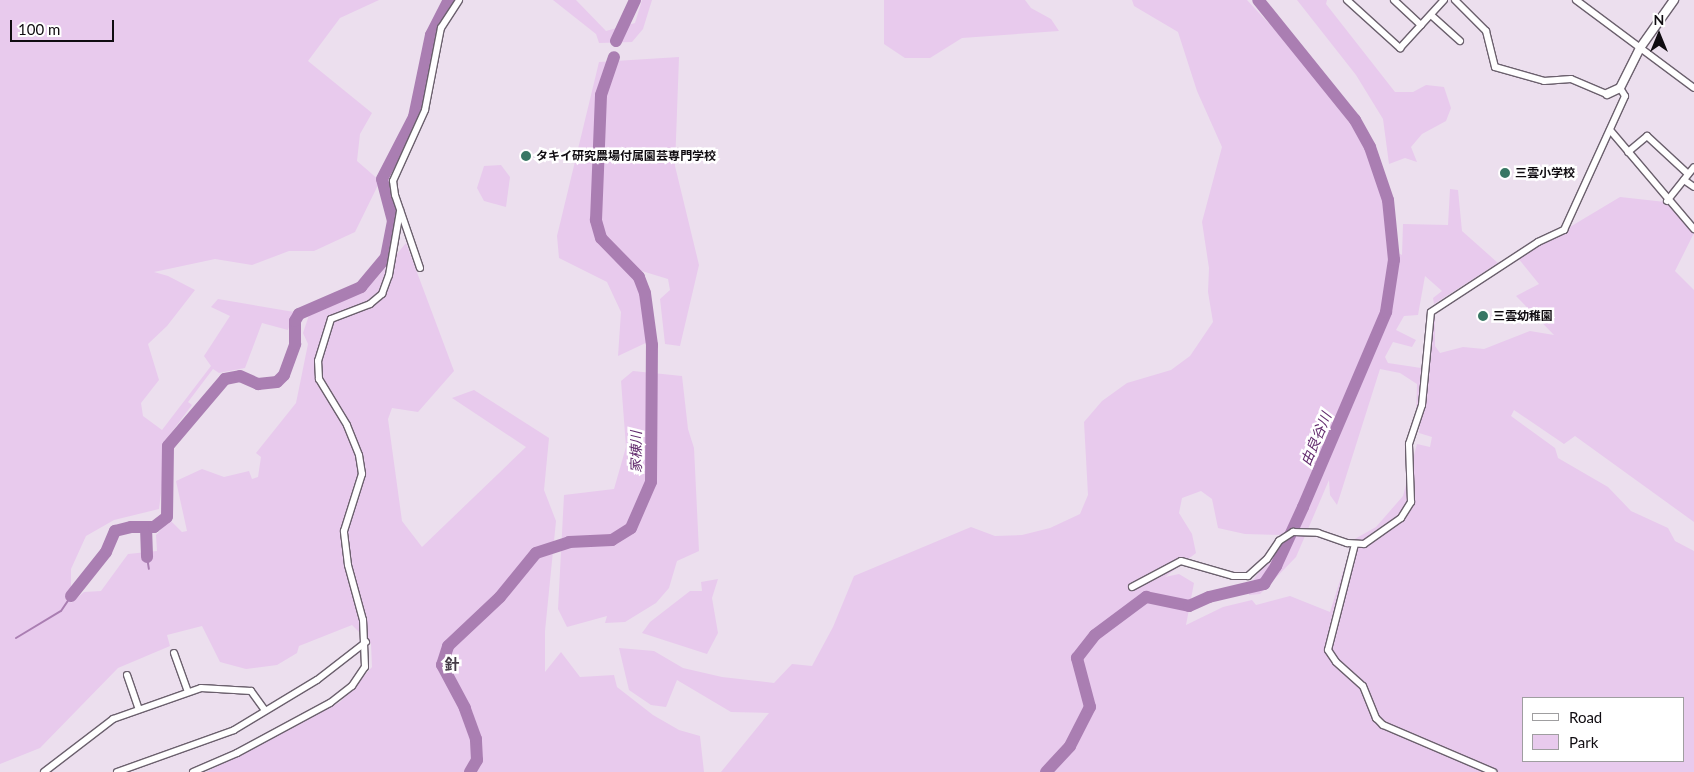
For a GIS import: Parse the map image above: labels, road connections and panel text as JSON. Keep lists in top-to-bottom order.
{
  "districts": ["針"],
  "water": ["由良谷川", "家棟川"],
  "places": ["タキイ研究農場付属園芸専門学校", "三雲小学校", "三雲幼稚園"],
  "legend": ["Road", "Park"],
  "scale_bar": "100 m",
  "north": "top"
}
